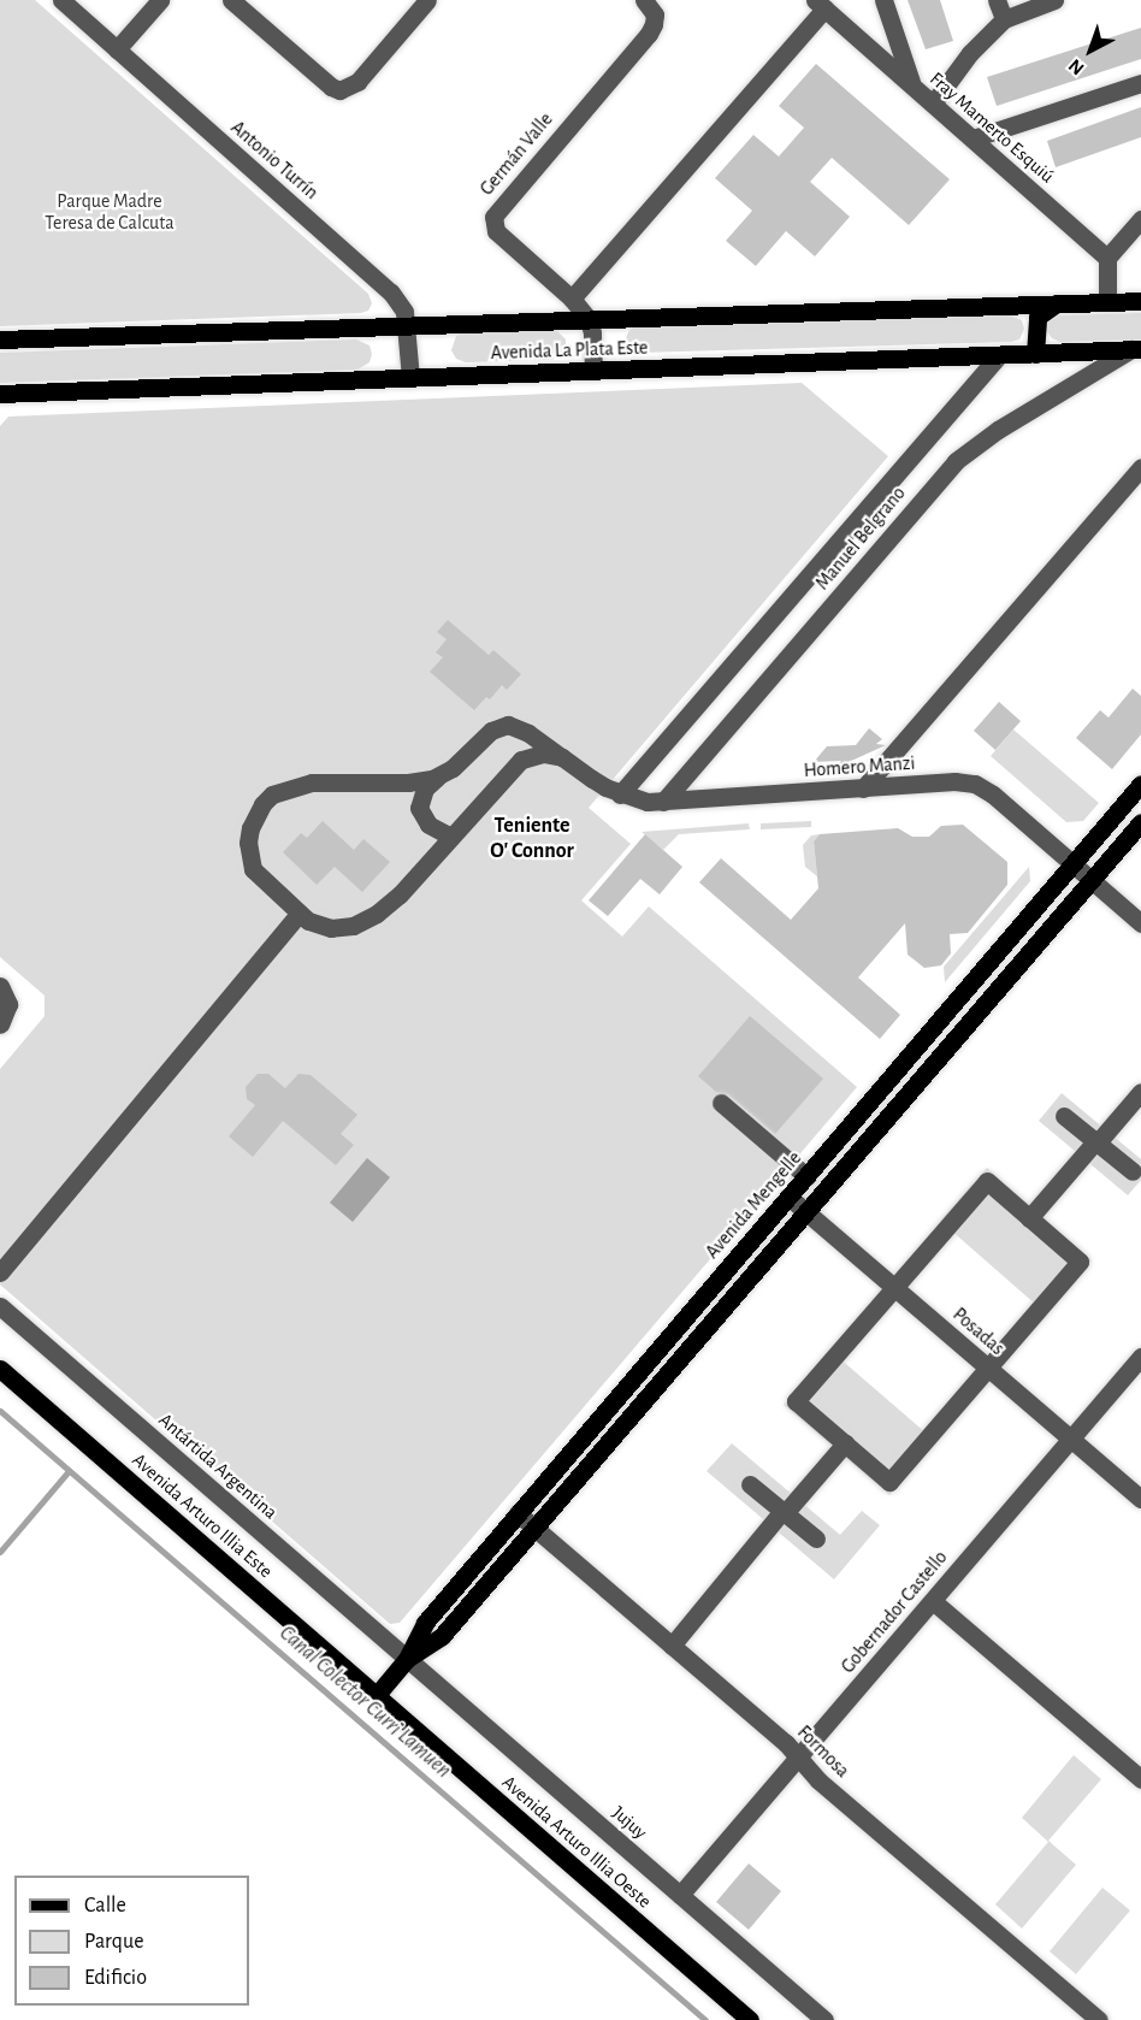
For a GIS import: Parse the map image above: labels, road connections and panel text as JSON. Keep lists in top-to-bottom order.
{
  "streets": {
    "main road": [
      "Avenida La Plata Este",
      "Avenida Mengelle",
      "Avenida Arturo Illia Este",
      "Avenida Arturo Illia Oeste"
    ],
    "street": [
      "Fray Mamerto Esquiú",
      "Germán Valle",
      "Antonio Turrín",
      "Manuel Belgrano",
      "Homero Manzi",
      "Posadas",
      "Antártida Argentina",
      "Gobernador Castello",
      "Formosa",
      "Jujuy"
    ]
  },
  "crossings": [
    ["Germán Valle", "Avenida La Plata Este"],
    ["Antonio Turrín", "Avenida La Plata Este"],
    ["Avenida La Plata Este", "Manuel Belgrano"],
    ["Manuel Belgrano", "Homero Manzi"],
    ["Homero Manzi", "Avenida Mengelle"],
    ["Avenida Mengelle", "Posadas"],
    ["Avenida Mengelle", "Antártida Argentina"],
    ["Avenida Mengelle", "Avenida Arturo Illia Este"],
    ["Avenida Mengelle", "Formosa"],
    ["Avenida Mengelle", "Jujuy"],
    ["Avenida Mengelle", "Avenida Arturo Illia Oeste"],
    ["Posadas", "Gobernador Castello"],
    ["Antártida Argentina", "Jujuy"],
    ["Avenida Arturo Illia Este", "Avenida Arturo Illia Oeste"],
    ["Gobernador Castello", "Formosa"],
    ["Gobernador Castello", "Jujuy"]
  ],
  "districts": ["Teniente O' Connor"],
  "water": ["Canal Colector Curri Lamuen"],
  "parks": ["Parque Madre Teresa de Calcuta"],
  "legend": ["Calle", "Parque", "Edificio"],
  "north": "bottom left"
}
